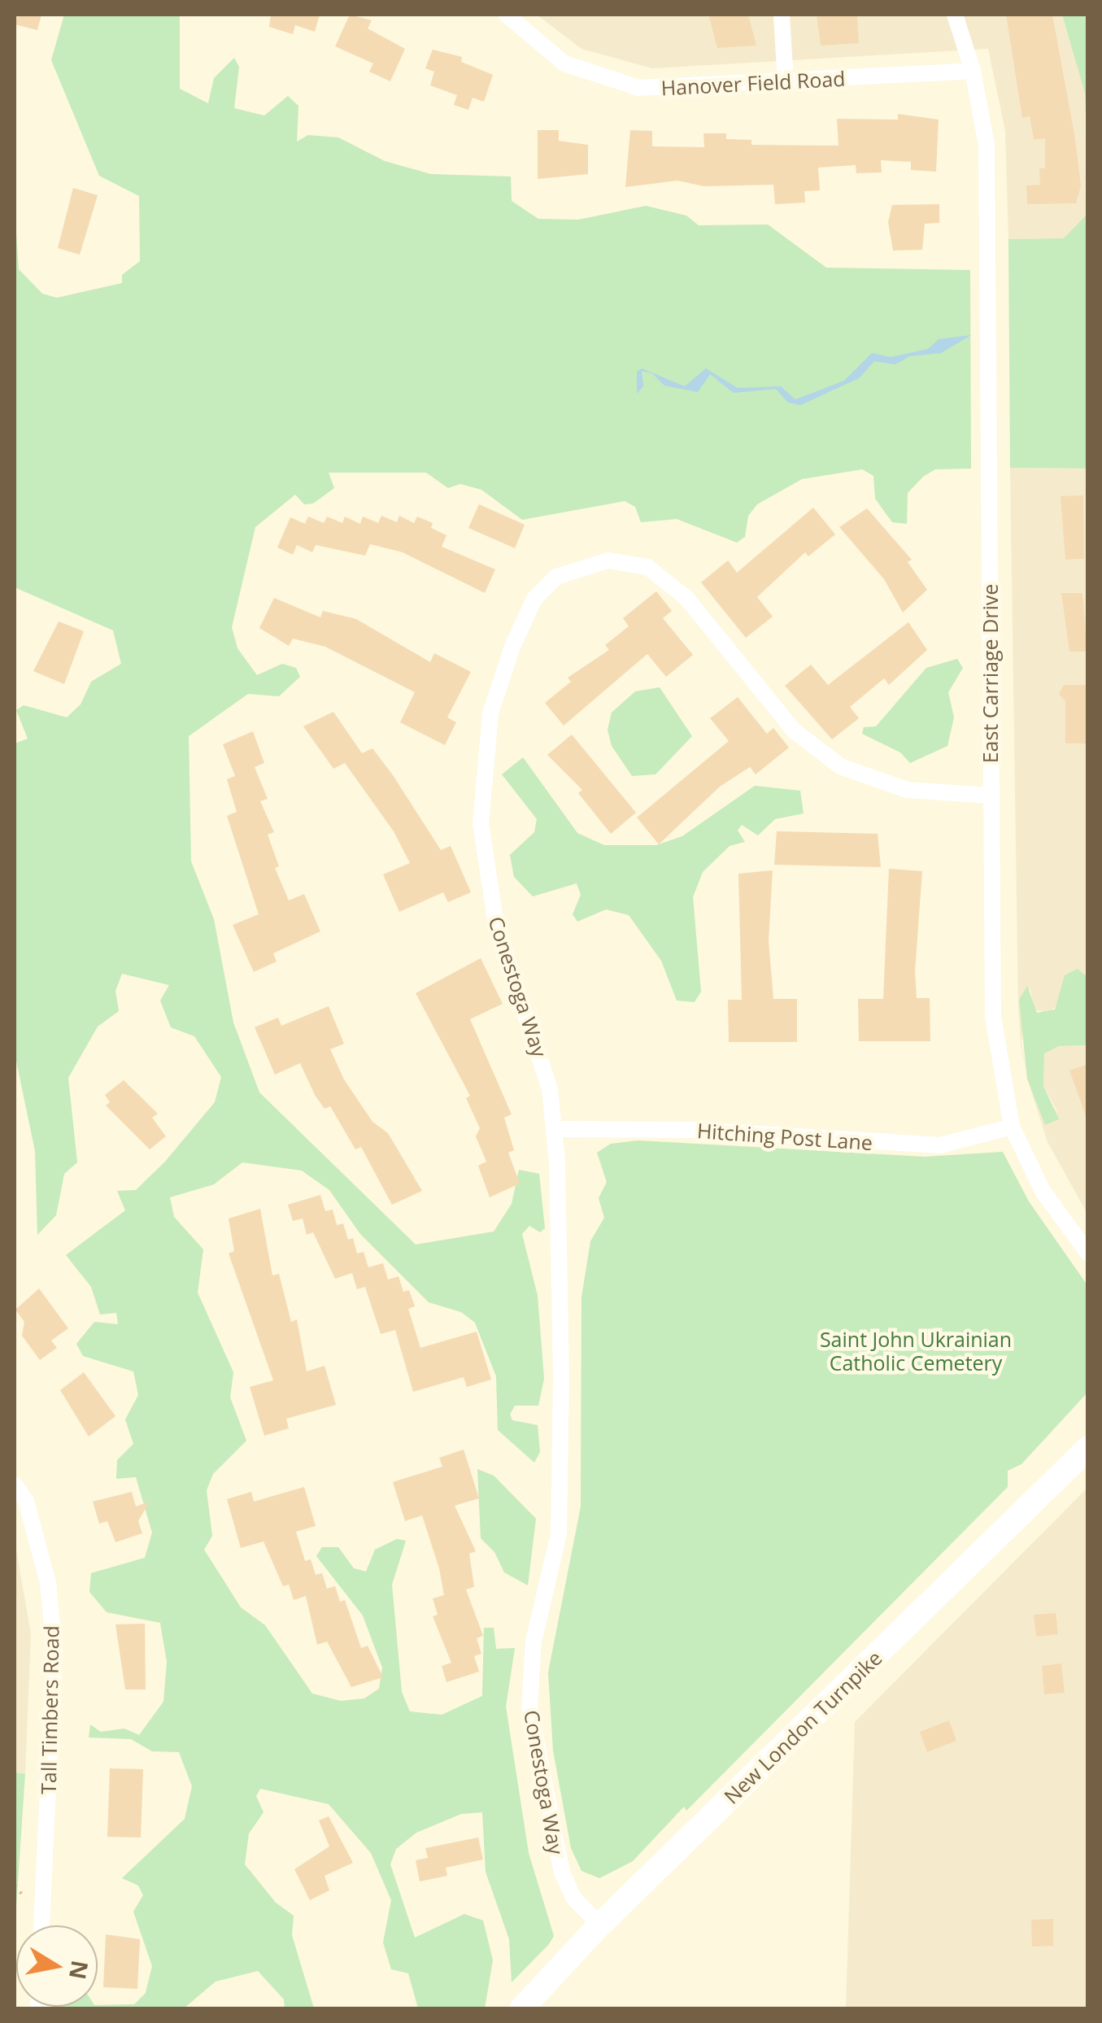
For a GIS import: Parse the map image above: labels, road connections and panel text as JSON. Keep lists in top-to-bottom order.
{
  "streets": {
    "street": [
      "Hanover Field Road",
      "East Carriage Drive",
      "Conestoga Way",
      "Hitching Post Lane",
      "Tall Timbers Road",
      "New London Turnpike"
    ]
  },
  "crossings": [
    ["Hanover Field Road", "East Carriage Drive"],
    ["East Carriage Drive", "Conestoga Way"],
    ["East Carriage Drive", "Hitching Post Lane"],
    ["Conestoga Way", "Hitching Post Lane"],
    ["Conestoga Way", "New London Turnpike"]
  ],
  "parks": ["Saint John Ukrainian Catholic Cemetery"],
  "north": "right"
}
